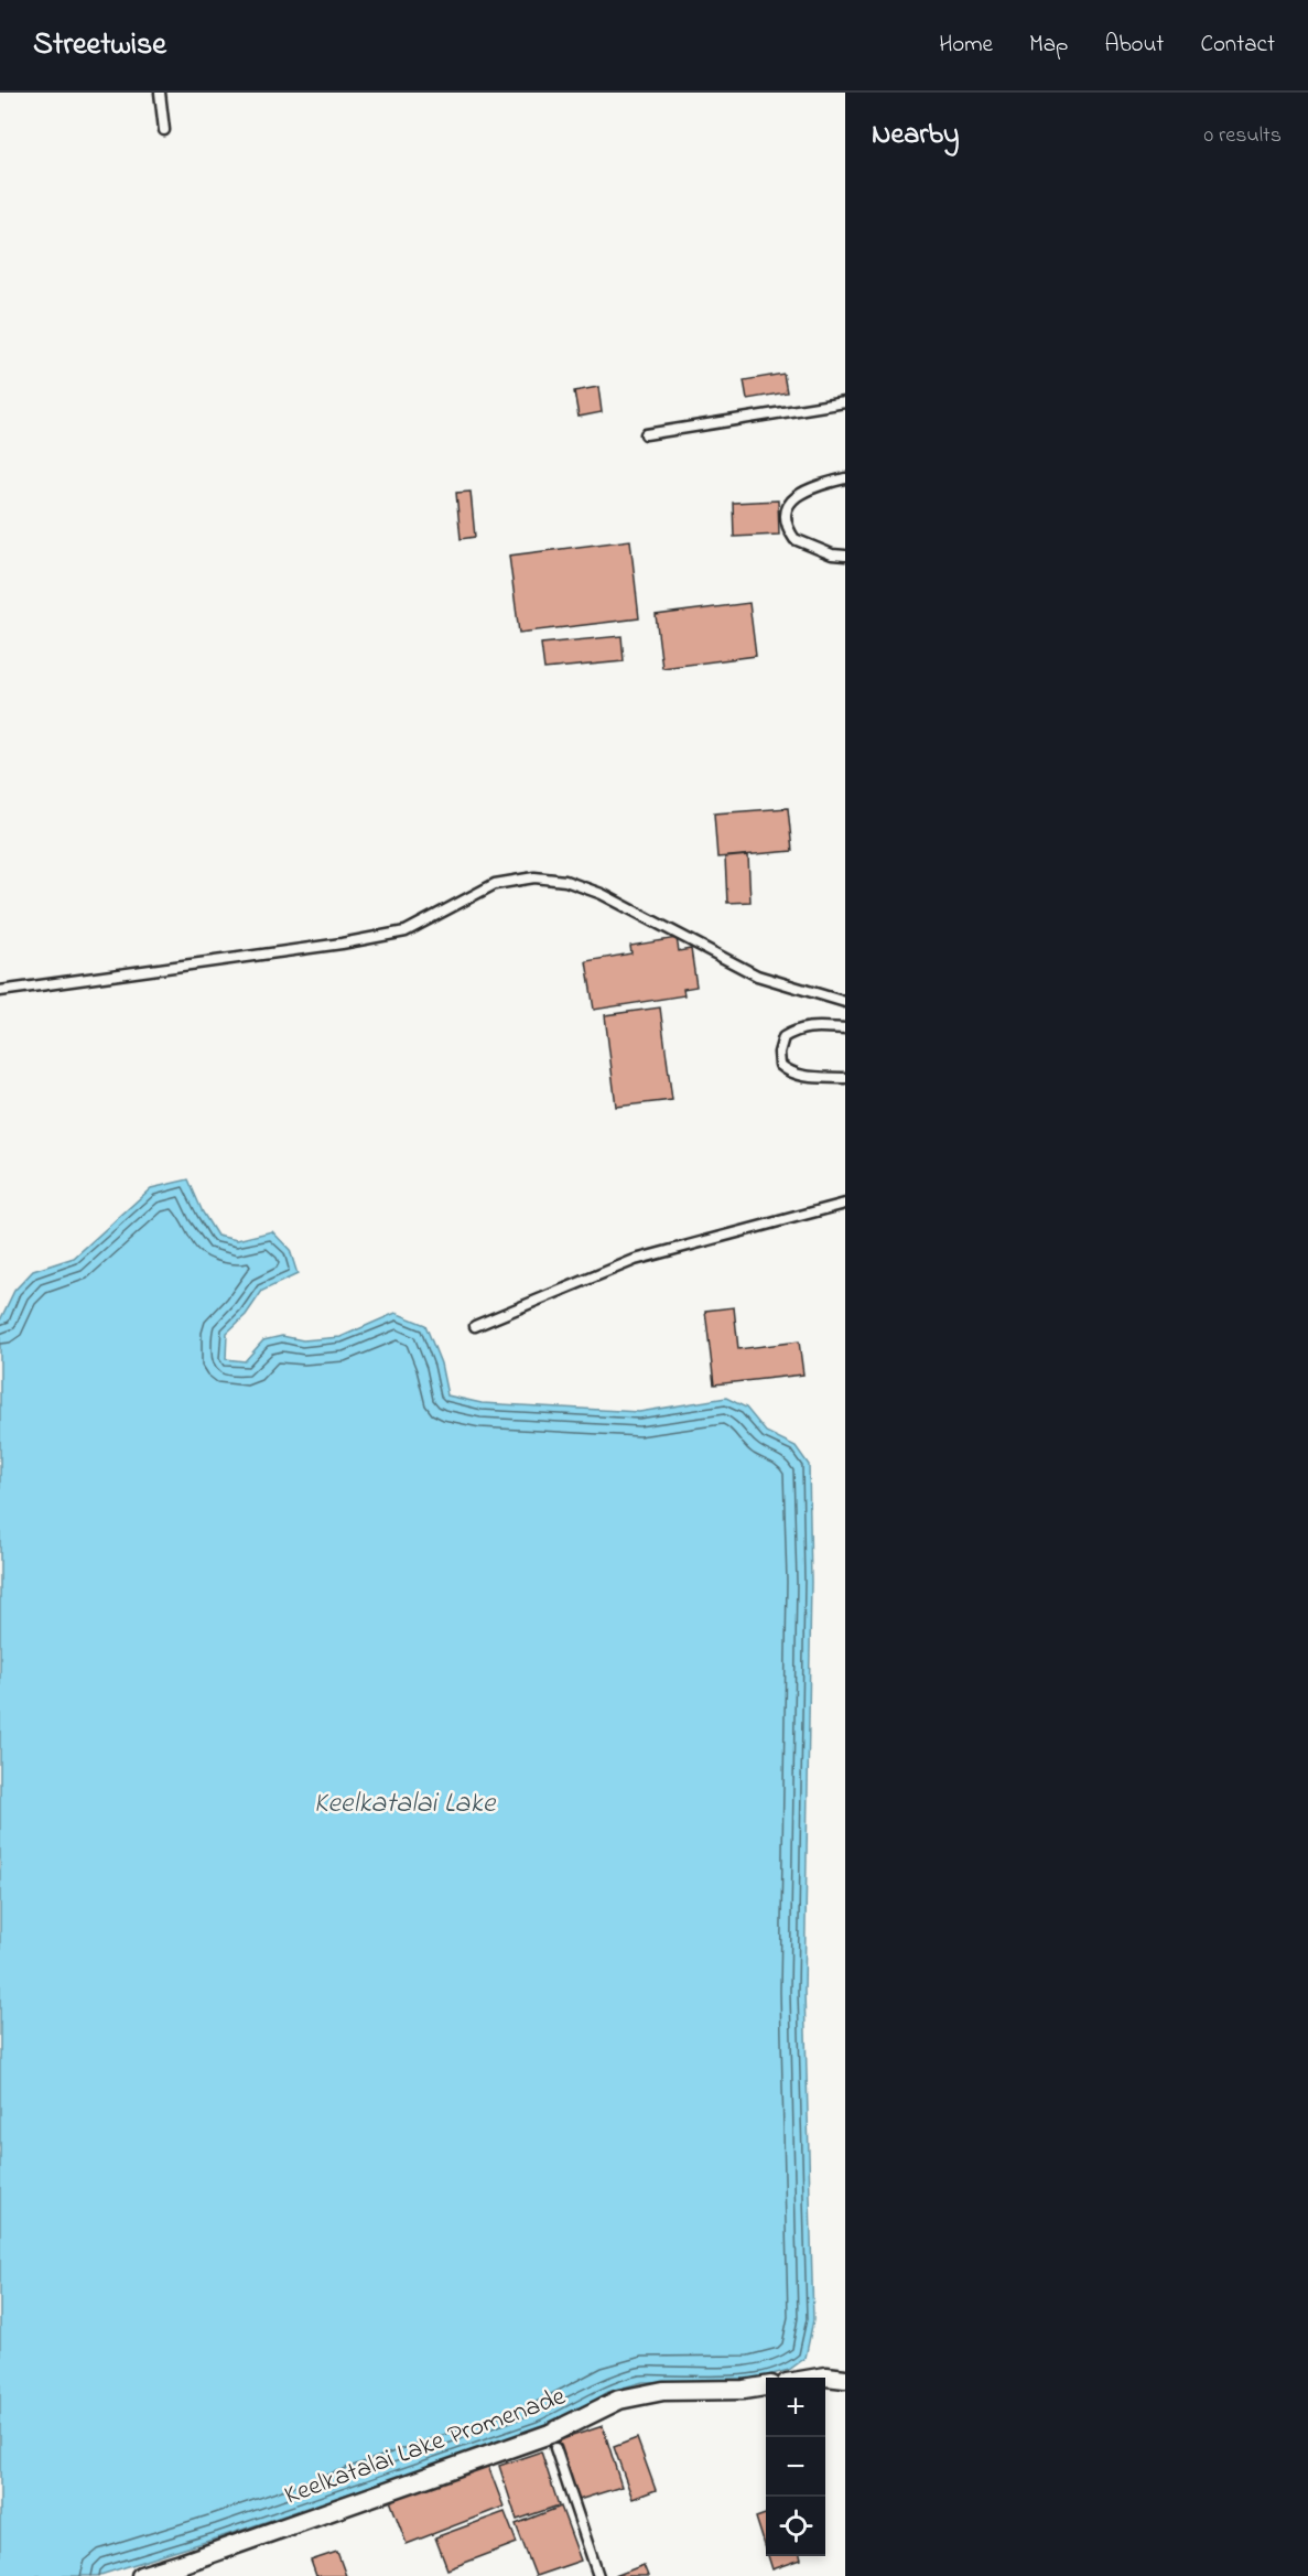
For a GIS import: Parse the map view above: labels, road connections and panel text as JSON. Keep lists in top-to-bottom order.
{
  "streets": {
    "street": ["Keelkatalai Lake Promenade"]
  },
  "water": ["Keelkatalai Lake"],
  "page": {
    "header": "Streetwise",
    "nav": [
      "Home",
      "Map",
      "About",
      "Contact"
    ],
    "heading": ["Nearby", "0 results"],
    "map_buttons": ["+", "−"]
  }
}
